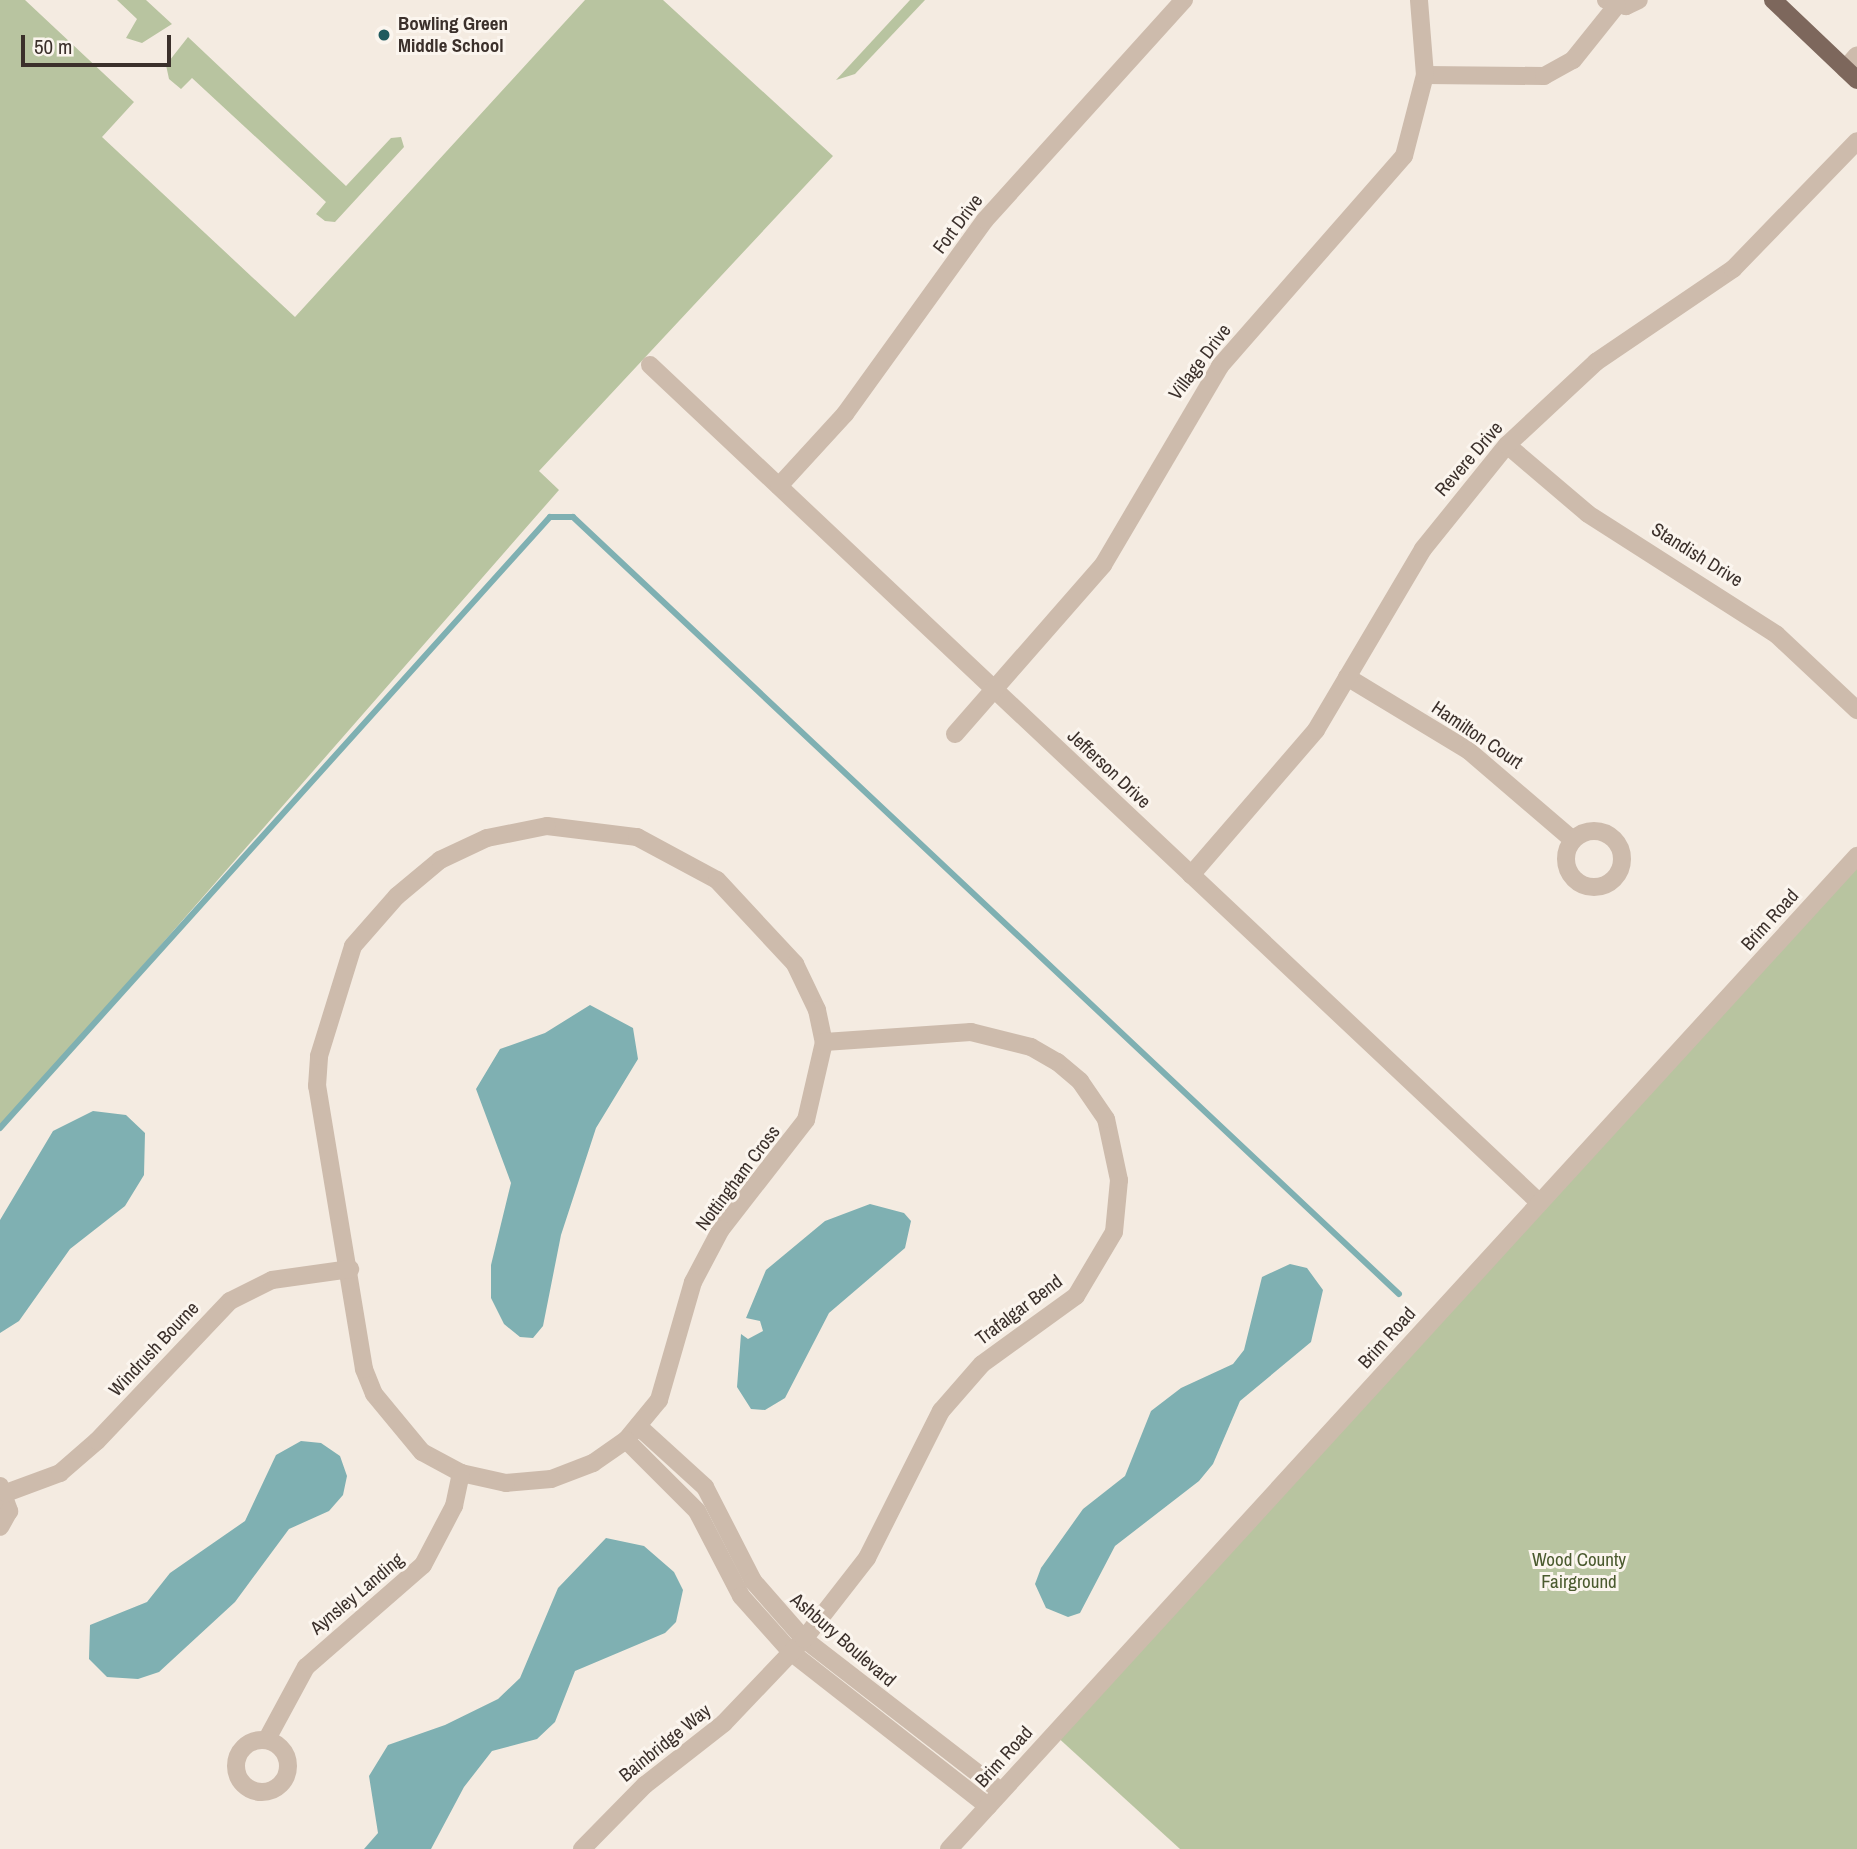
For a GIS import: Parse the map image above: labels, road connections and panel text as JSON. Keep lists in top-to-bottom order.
{
  "streets": {
    "street": [
      "Fort Drive",
      "Village Drive",
      "Revere Drive",
      "Standish Drive",
      "Hamilton Court",
      "Jefferson Drive",
      "Brim Road",
      "Nottingham Cross",
      "Trafalgar Bend",
      "Windrush Bourne",
      "Aynsley Landing",
      "Ashbury Boulevard",
      "Bainbridge Way"
    ]
  },
  "crossings": [
    ["Fort Drive", "Jefferson Drive"],
    ["Village Drive", "Jefferson Drive"],
    ["Revere Drive", "Standish Drive"],
    ["Revere Drive", "Hamilton Court"],
    ["Revere Drive", "Jefferson Drive"],
    ["Jefferson Drive", "Brim Road"],
    ["Brim Road", "Ashbury Boulevard"],
    ["Nottingham Cross", "Trafalgar Bend"],
    ["Nottingham Cross", "Windrush Bourne"],
    ["Nottingham Cross", "Aynsley Landing"],
    ["Nottingham Cross", "Ashbury Boulevard"],
    ["Trafalgar Bend", "Ashbury Boulevard"],
    ["Trafalgar Bend", "Bainbridge Way"],
    ["Ashbury Boulevard", "Bainbridge Way"]
  ],
  "parks": ["Wood County Fairground"],
  "places": ["Bowling Green Middle School"],
  "scale_bar": "50 m"
}
